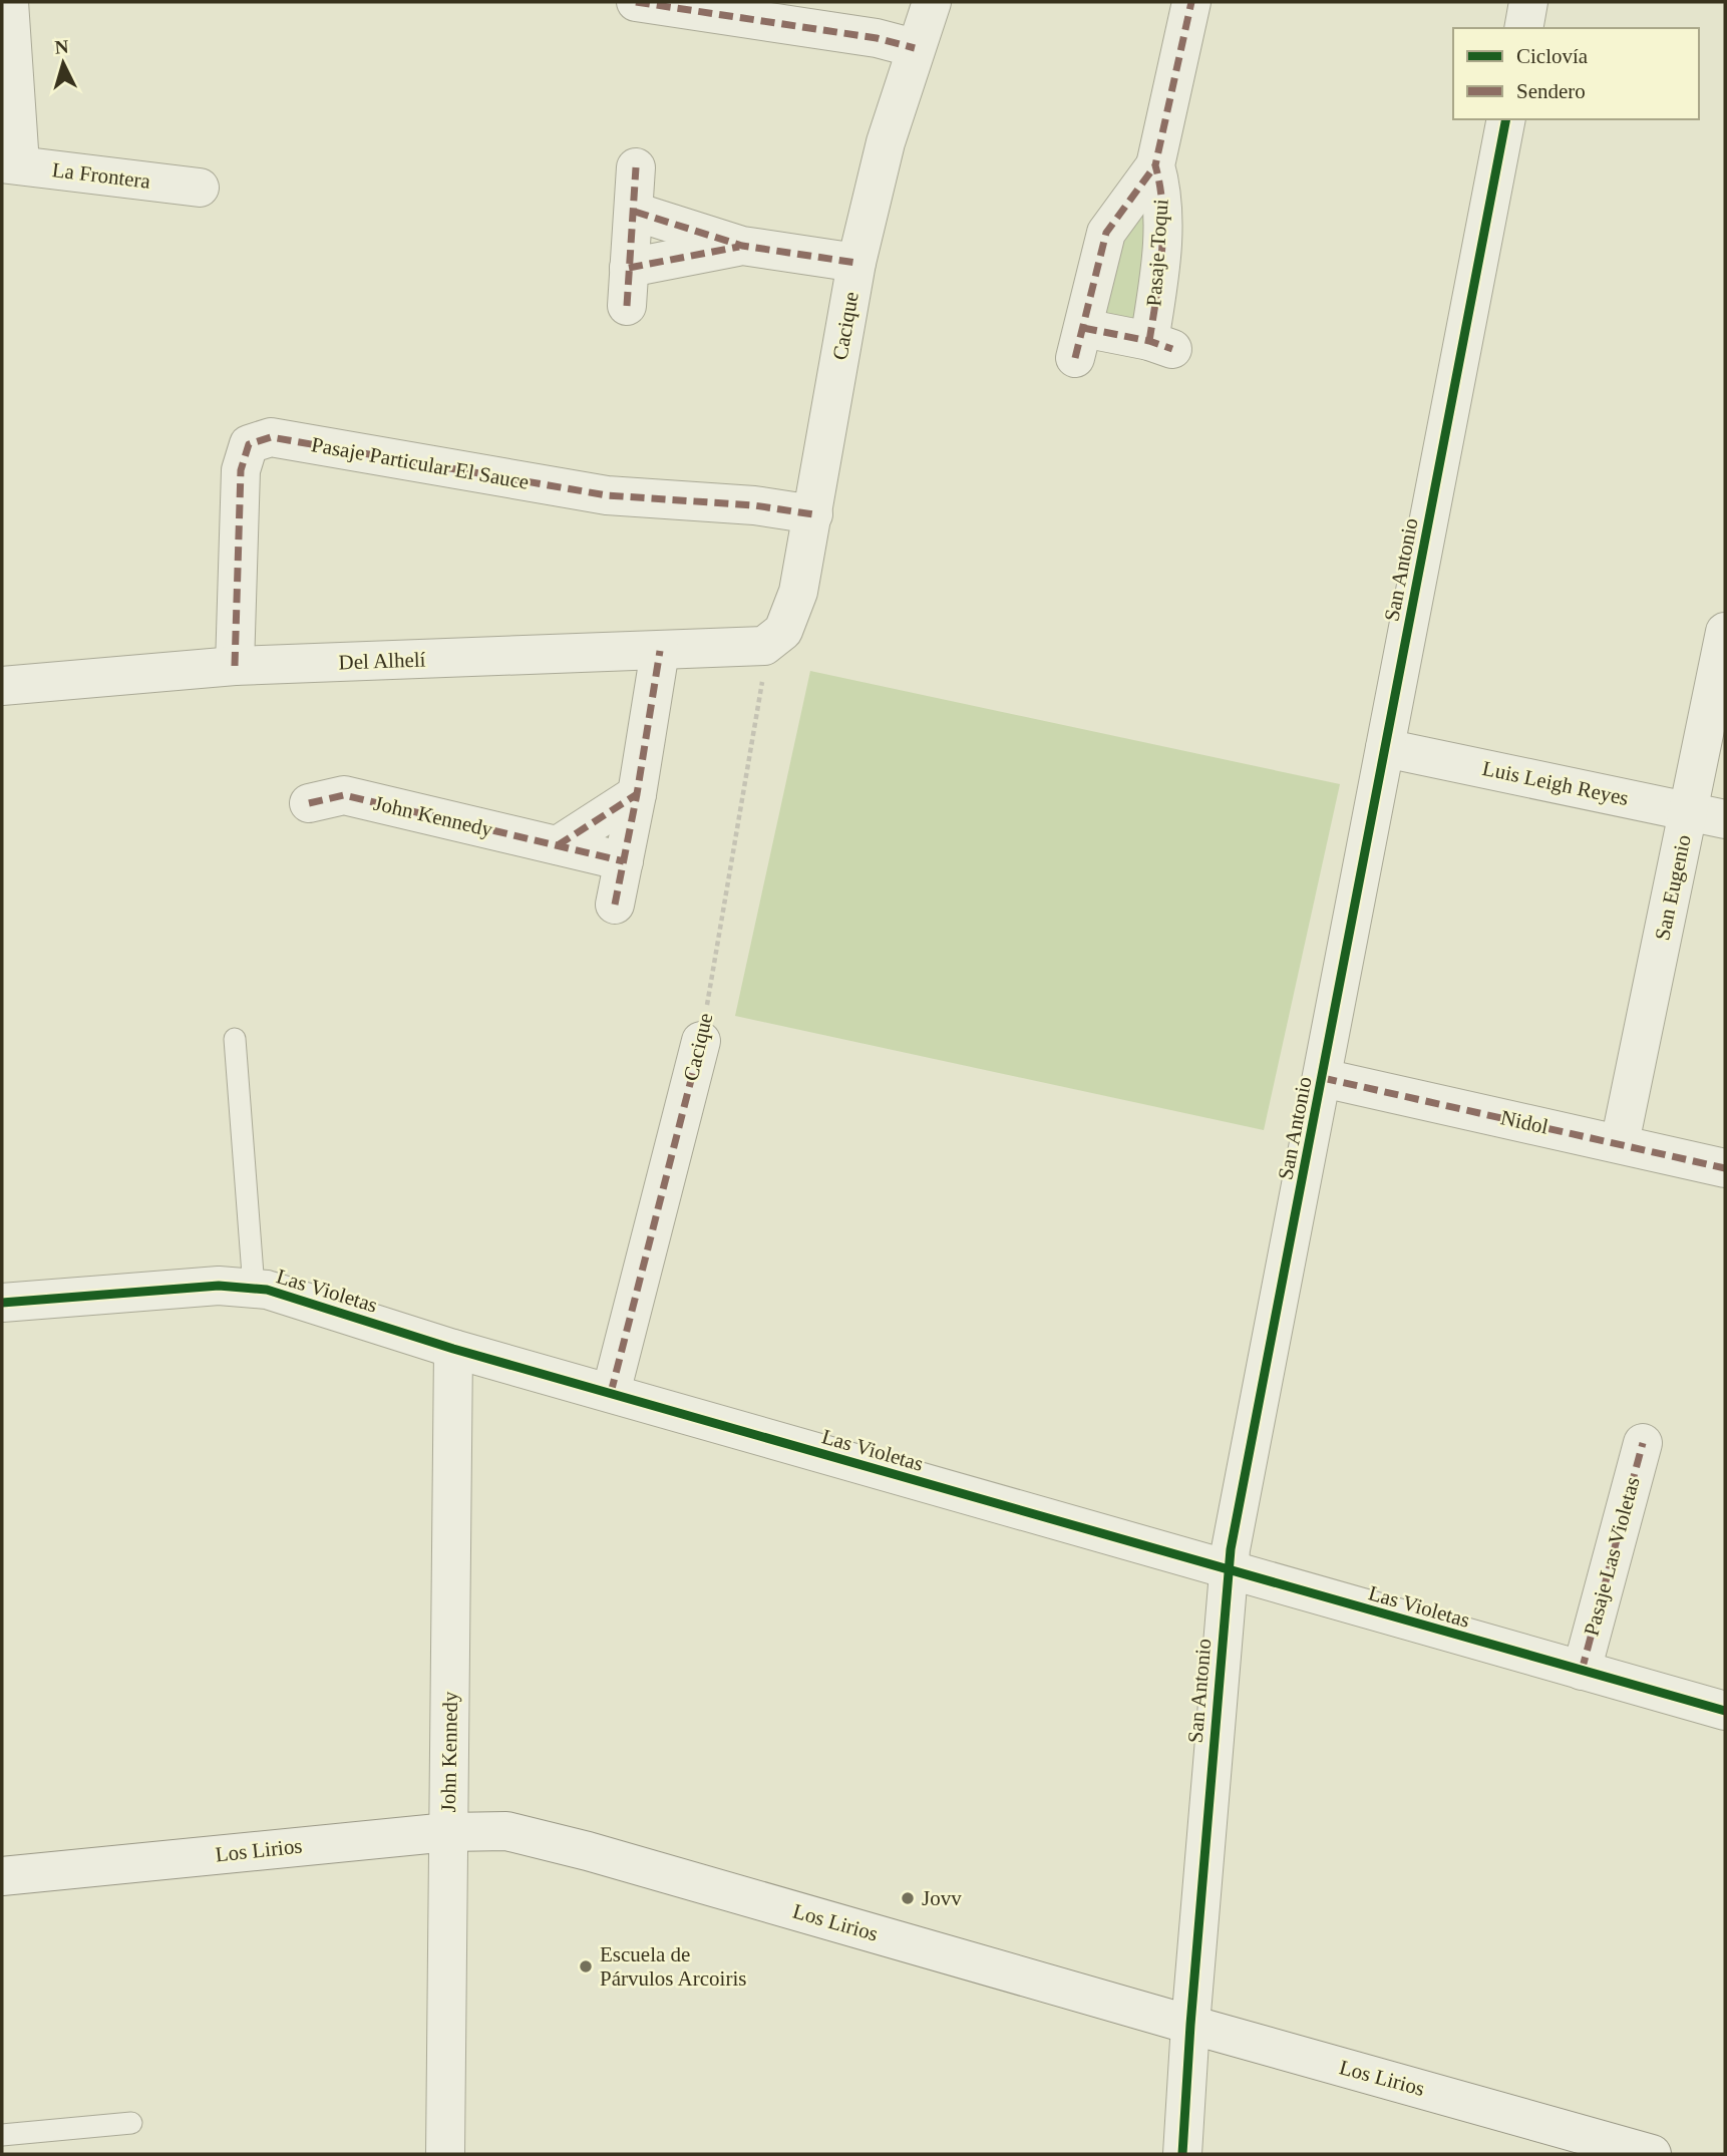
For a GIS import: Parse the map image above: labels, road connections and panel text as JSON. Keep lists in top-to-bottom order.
{
  "streets": {
    "street": [
      "La Frontera",
      "Pasaje Toqui",
      "Cacique",
      "Pasaje Particular El Sauce",
      "San Antonio",
      "Del Alhelí",
      "Luis Leigh Reyes",
      "John Kennedy",
      "San Eugenio",
      "Nidol",
      "Las Violetas",
      "Pasaje Las Violetas",
      "Los Lirios"
    ]
  },
  "crossings": [
    ["Cacique", "Pasaje Particular El Sauce"],
    ["Cacique", "Del Alhelí"],
    ["Cacique", "Las Violetas"],
    ["Pasaje Particular El Sauce", "Del Alhelí"],
    ["San Antonio", "Luis Leigh Reyes"],
    ["San Antonio", "Nidol"],
    ["San Antonio", "Las Violetas"],
    ["San Antonio", "Los Lirios"],
    ["Luis Leigh Reyes", "San Eugenio"],
    ["John Kennedy", "Las Violetas"],
    ["John Kennedy", "Los Lirios"],
    ["San Eugenio", "Nidol"],
    ["Las Violetas", "Pasaje Las Violetas"]
  ],
  "places": ["Jovv", "Escuela de Párvulos Arcoiris"],
  "legend": ["Ciclovía", "Sendero"],
  "north": "top"
}
